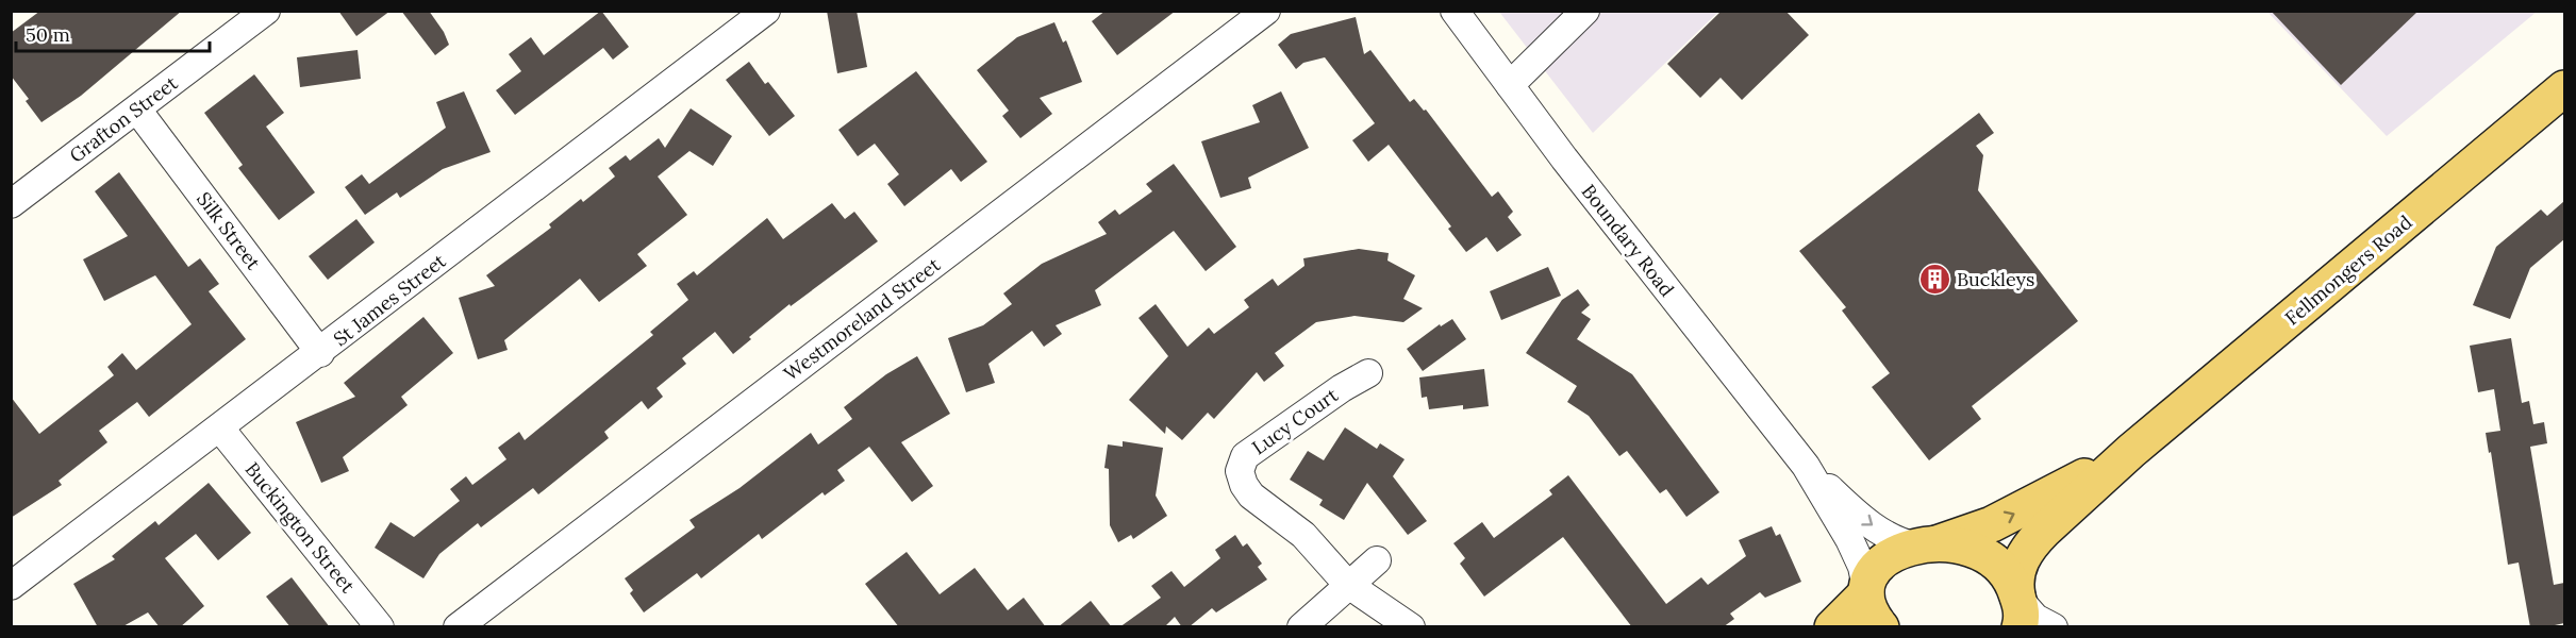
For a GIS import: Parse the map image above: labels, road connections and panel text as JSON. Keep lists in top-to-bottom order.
{
  "streets": {
    "main road": ["Fellmongers Road"],
    "street": [
      "Grafton Street",
      "Silk Street",
      "Boundary Road",
      "St James Street",
      "Westmoreland Street",
      "Lucy Court",
      "Buckington Street"
    ]
  },
  "crossings": [
    ["Grafton Street", "Silk Street"],
    ["Silk Street", "St James Street"],
    ["Boundary Road", "Fellmongers Road"],
    ["St James Street", "Buckington Street"]
  ],
  "places": {
    "building": ["Buckleys"]
  },
  "scale_bar": "50 m"
}
